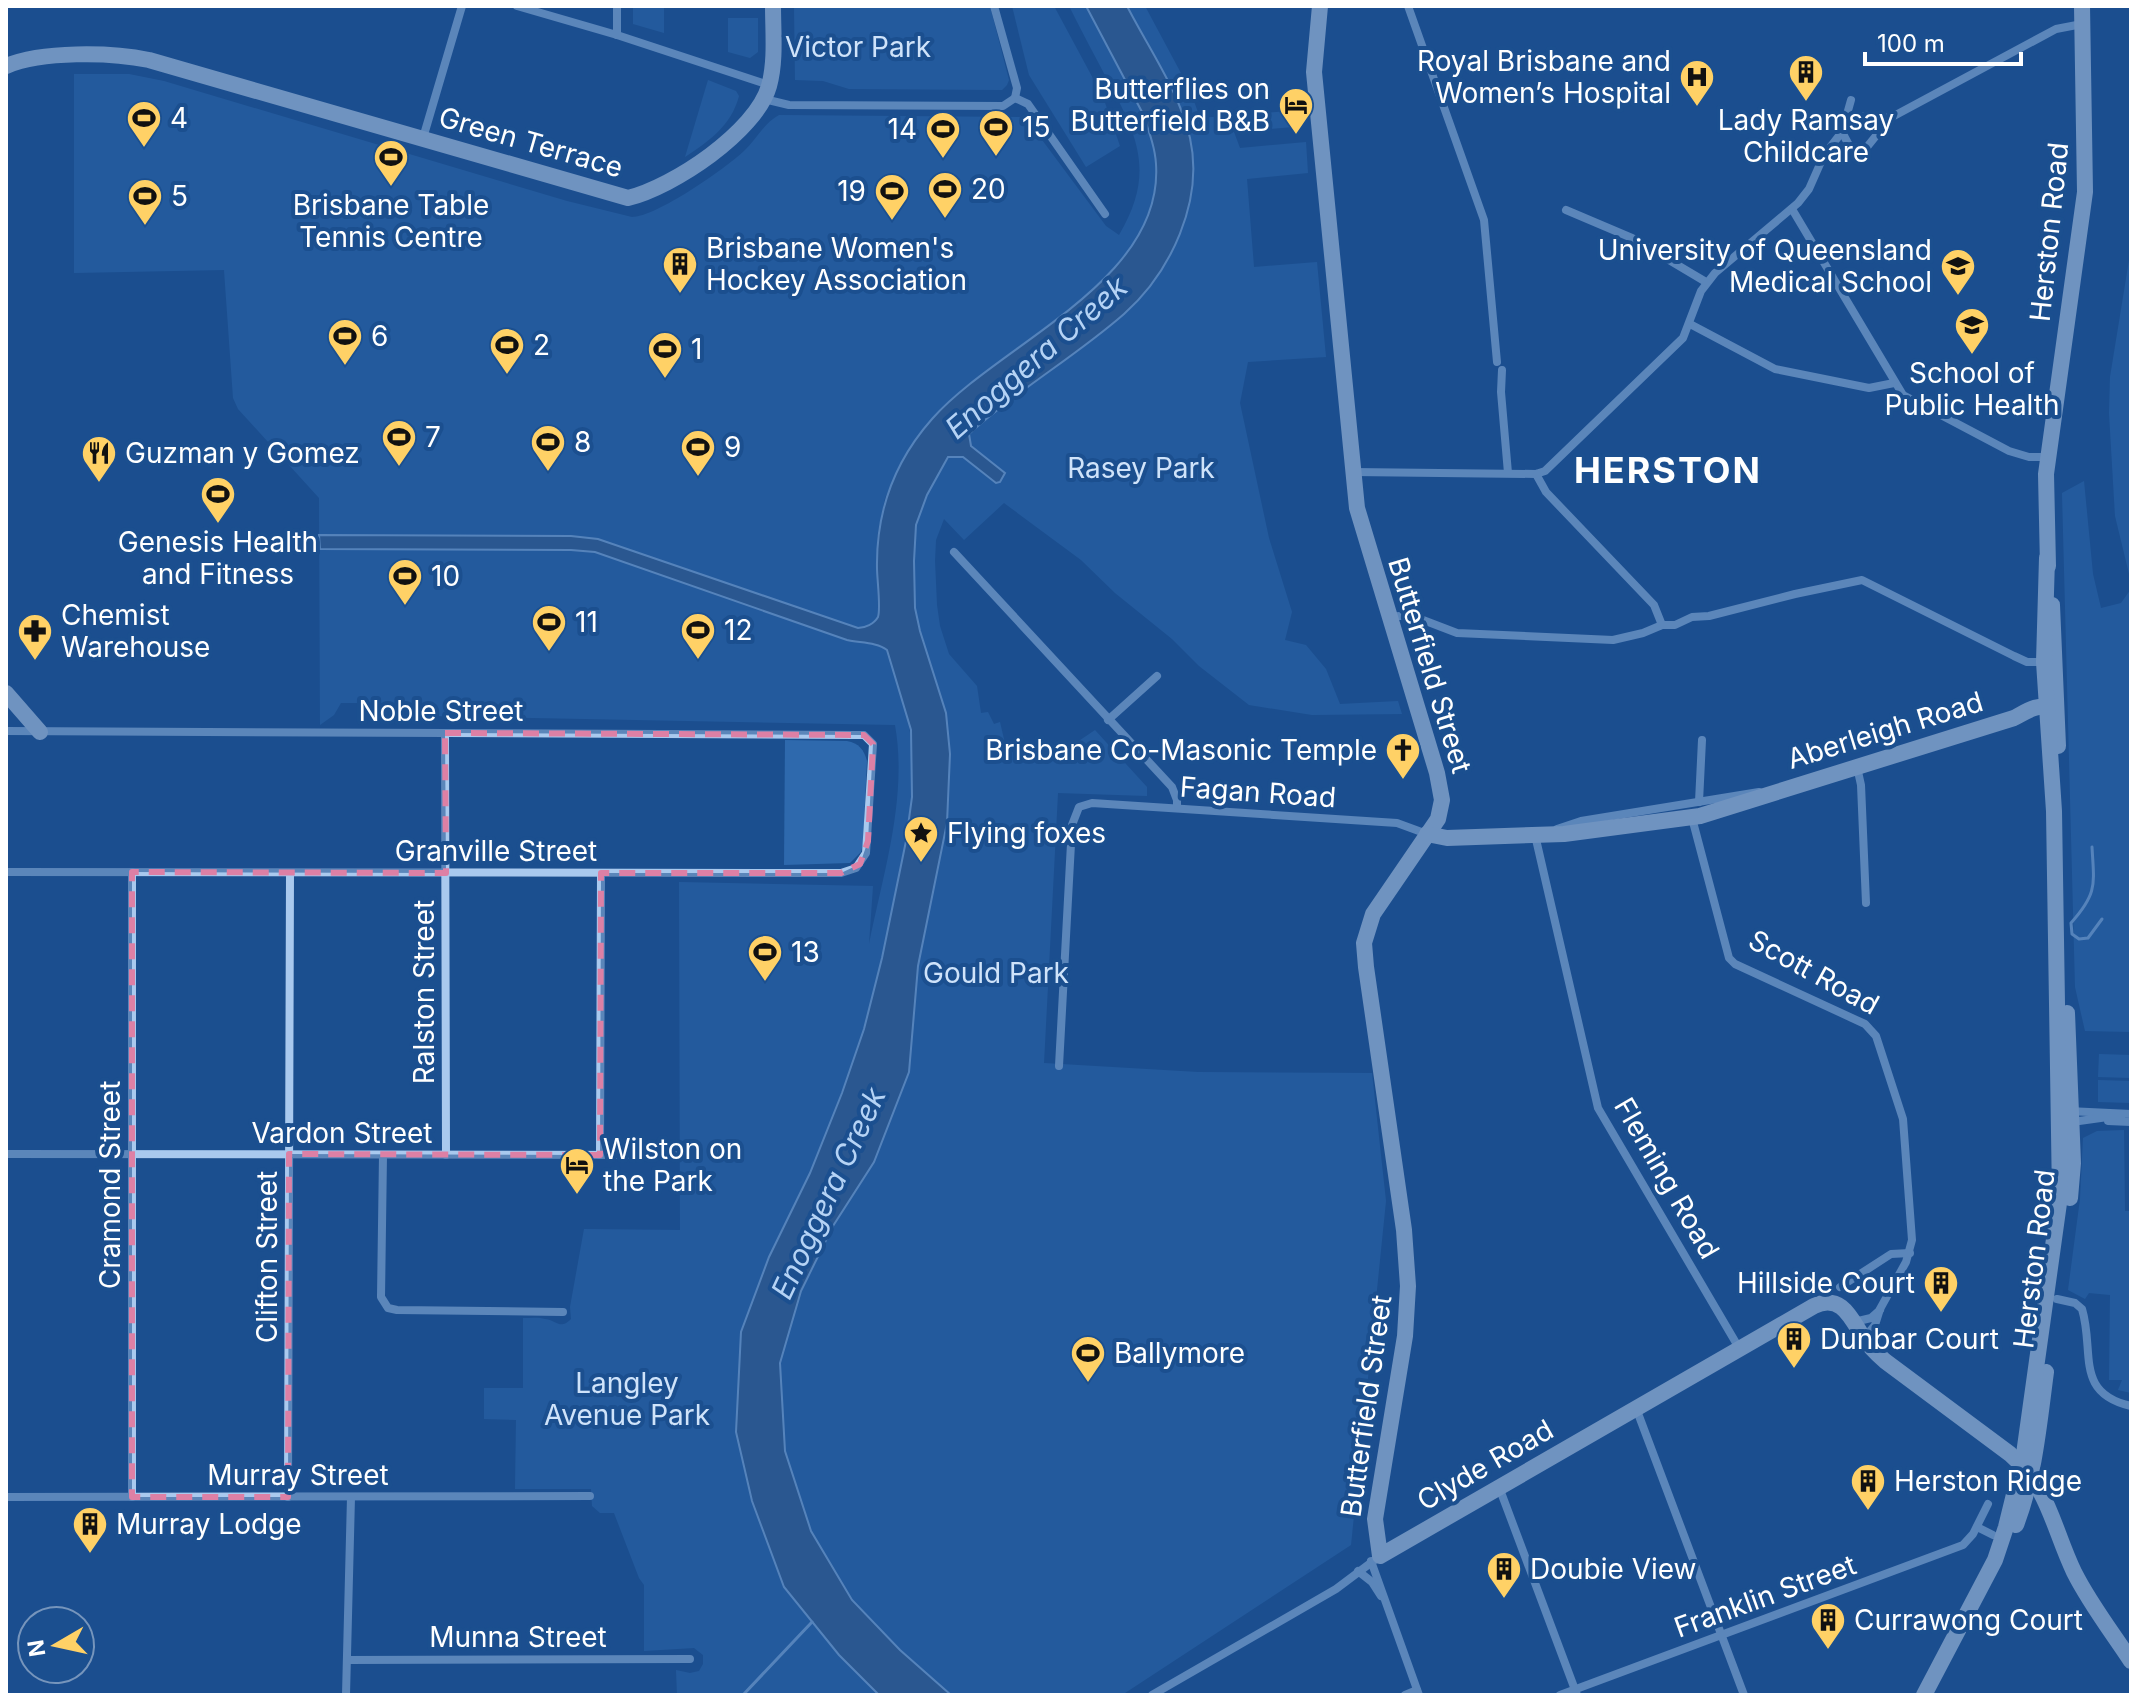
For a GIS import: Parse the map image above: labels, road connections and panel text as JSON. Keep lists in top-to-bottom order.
{
  "streets": {
    "street": [
      "Green Terrace",
      "Herston Road",
      "Butterfield Street",
      "Noble Street",
      "Aberleigh Road",
      "Fagan Road",
      "Granville Street",
      "Scott Road",
      "Ralston Street",
      "Vardon Street",
      "Fleming Road",
      "Cramond Street",
      "Clifton Street",
      "Clyde Road",
      "Murray Street",
      "Franklin Street",
      "Munna Street"
    ]
  },
  "crossings": [
    ["Herston Road", "Aberleigh Road"],
    ["Butterfield Street", "Aberleigh Road"],
    ["Butterfield Street", "Fagan Road"],
    ["Butterfield Street", "Clyde Road"],
    ["Noble Street", "Granville Street"],
    ["Noble Street", "Ralston Street"],
    ["Aberleigh Road", "Fagan Road"],
    ["Aberleigh Road", "Scott Road"],
    ["Aberleigh Road", "Fleming Road"],
    ["Granville Street", "Ralston Street"],
    ["Granville Street", "Cramond Street"],
    ["Granville Street", "Clifton Street"],
    ["Ralston Street", "Vardon Street"],
    ["Vardon Street", "Cramond Street"],
    ["Vardon Street", "Clifton Street"],
    ["Fleming Road", "Clyde Road"],
    ["Cramond Street", "Murray Street"],
    ["Clifton Street", "Murray Street"]
  ],
  "districts": ["HERSTON"],
  "water": ["Enoggera Creek"],
  "parks": [
    "Victor Park",
    "Rasey Park",
    "Gould Park",
    "Langley Avenue Park"
  ],
  "places": {
    "building": [
      "Lady Ramsay Childcare",
      "Brisbane Women's Hockey Association",
      "Hillside Court",
      "Dunbar Court",
      "Herston Ridge",
      "Murray Lodge",
      "Doubie View",
      "Currawong Court"
    ],
    "hospital": ["Royal Brisbane and Women’s Hospital"],
    "hotel": ["Butterflies on Butterfield B&B", "Wilston on the Park"],
    "sports": [
      "4",
      "15",
      "14",
      "Brisbane Table Tennis Centre",
      "20",
      "19",
      "5",
      "6",
      "2",
      "1",
      "7",
      "8",
      "9",
      "Genesis Health and Fitness",
      "10",
      "11",
      "12",
      "13",
      "Ballymore"
    ],
    "school or university": ["University of Queensland Medical School", "School of Public Health"],
    "restaurant": ["Guzman y Gomez"],
    "pharmacy": ["Chemist Warehouse"],
    "church": ["Brisbane Co-Masonic Temple"],
    "place": ["Flying foxes"]
  },
  "scale_bar": "100 m",
  "north": "left"
}
